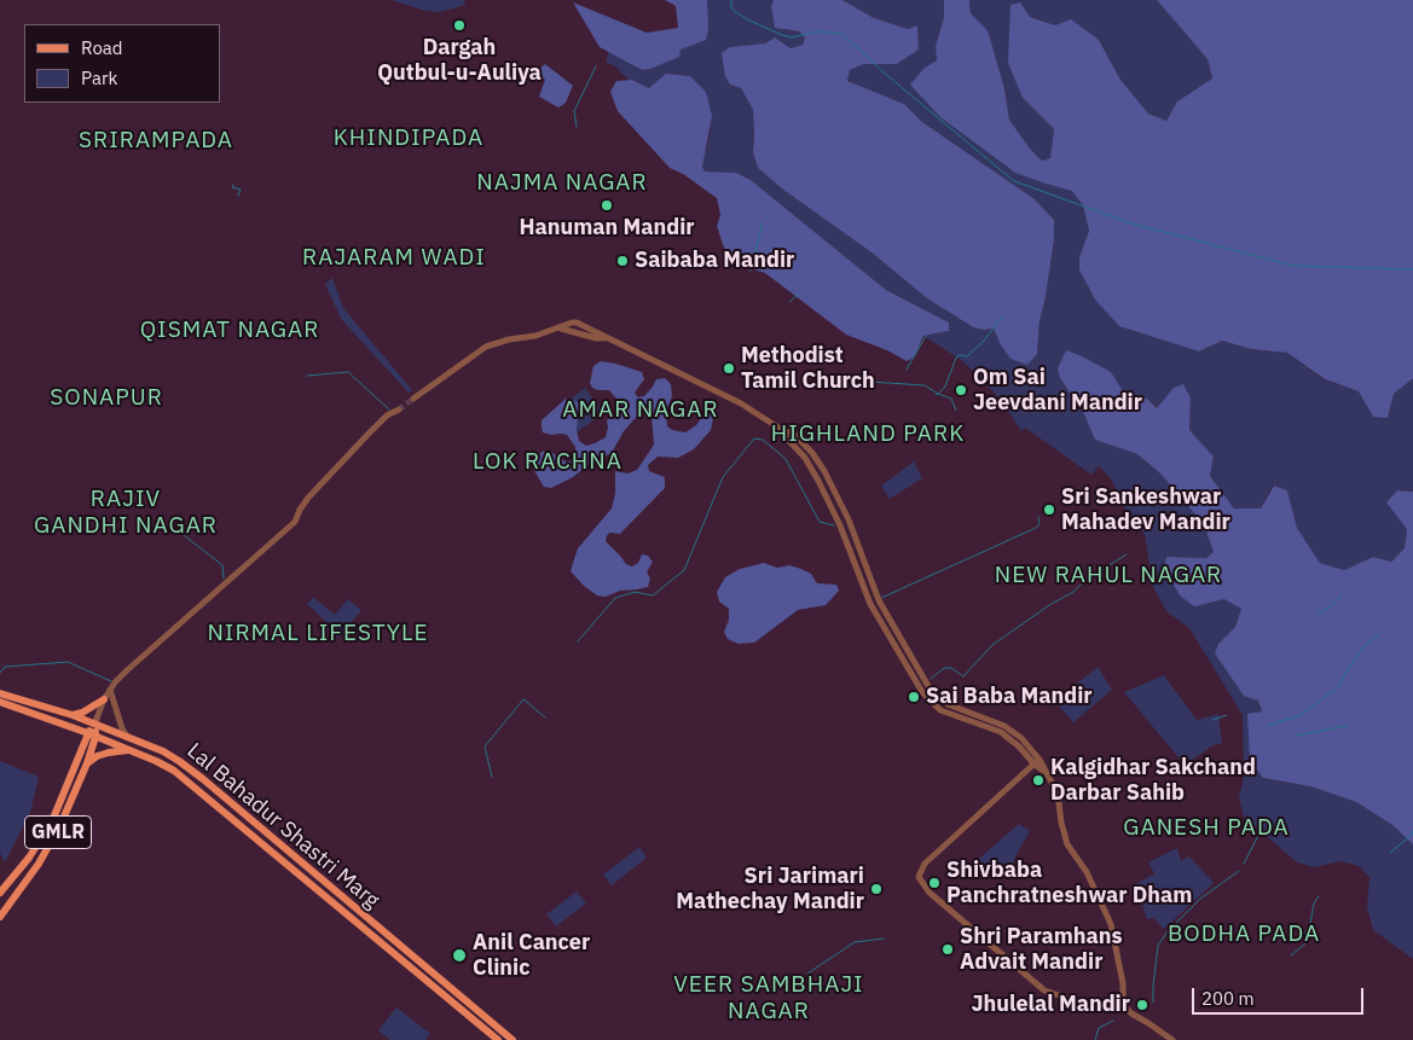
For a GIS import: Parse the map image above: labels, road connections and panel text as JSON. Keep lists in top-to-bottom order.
{
  "streets": {
    "main road": ["Lal Bahadur Shastri Marg", "GMLR"]
  },
  "crossings": [
    ["Lal Bahadur Shastri Marg", "GMLR"]
  ],
  "districts": [
    "KHINDIPADA",
    "SRIRAMPADA",
    "NAJMA NAGAR",
    "RAJARAM WADI",
    "QISMAT NAGAR",
    "SONAPUR",
    "AMAR NAGAR",
    "HIGHLAND PARK",
    "LOK RACHNA",
    "RAJIV GANDHI NAGAR",
    "NEW RAHUL NAGAR",
    "NIRMAL LIFESTYLE",
    "GANESH PADA",
    "BODHA PADA",
    "VEER SAMBHAJI NAGAR"
  ],
  "places": [
    "Dargah Qutbul-u-Auliya",
    "Hanuman Mandir",
    "Saibaba Mandir",
    "Methodist Tamil Church",
    "Om Sai Jeevdani Mandir",
    "Sri Sankeshwar Mahadev Mandir",
    "Sai Baba Mandir",
    "Kalgidhar Sakchand Darbar Sahib",
    "Shivbaba Panchratneshwar Dham",
    "Sri Jarimari Mathechay Mandir",
    "Shri Paramhans Advait Mandir",
    "Anil Cancer Clinic",
    "Jhulelal Mandir"
  ],
  "legend": ["Road", "Park"],
  "scale_bar": "200 m"
}
